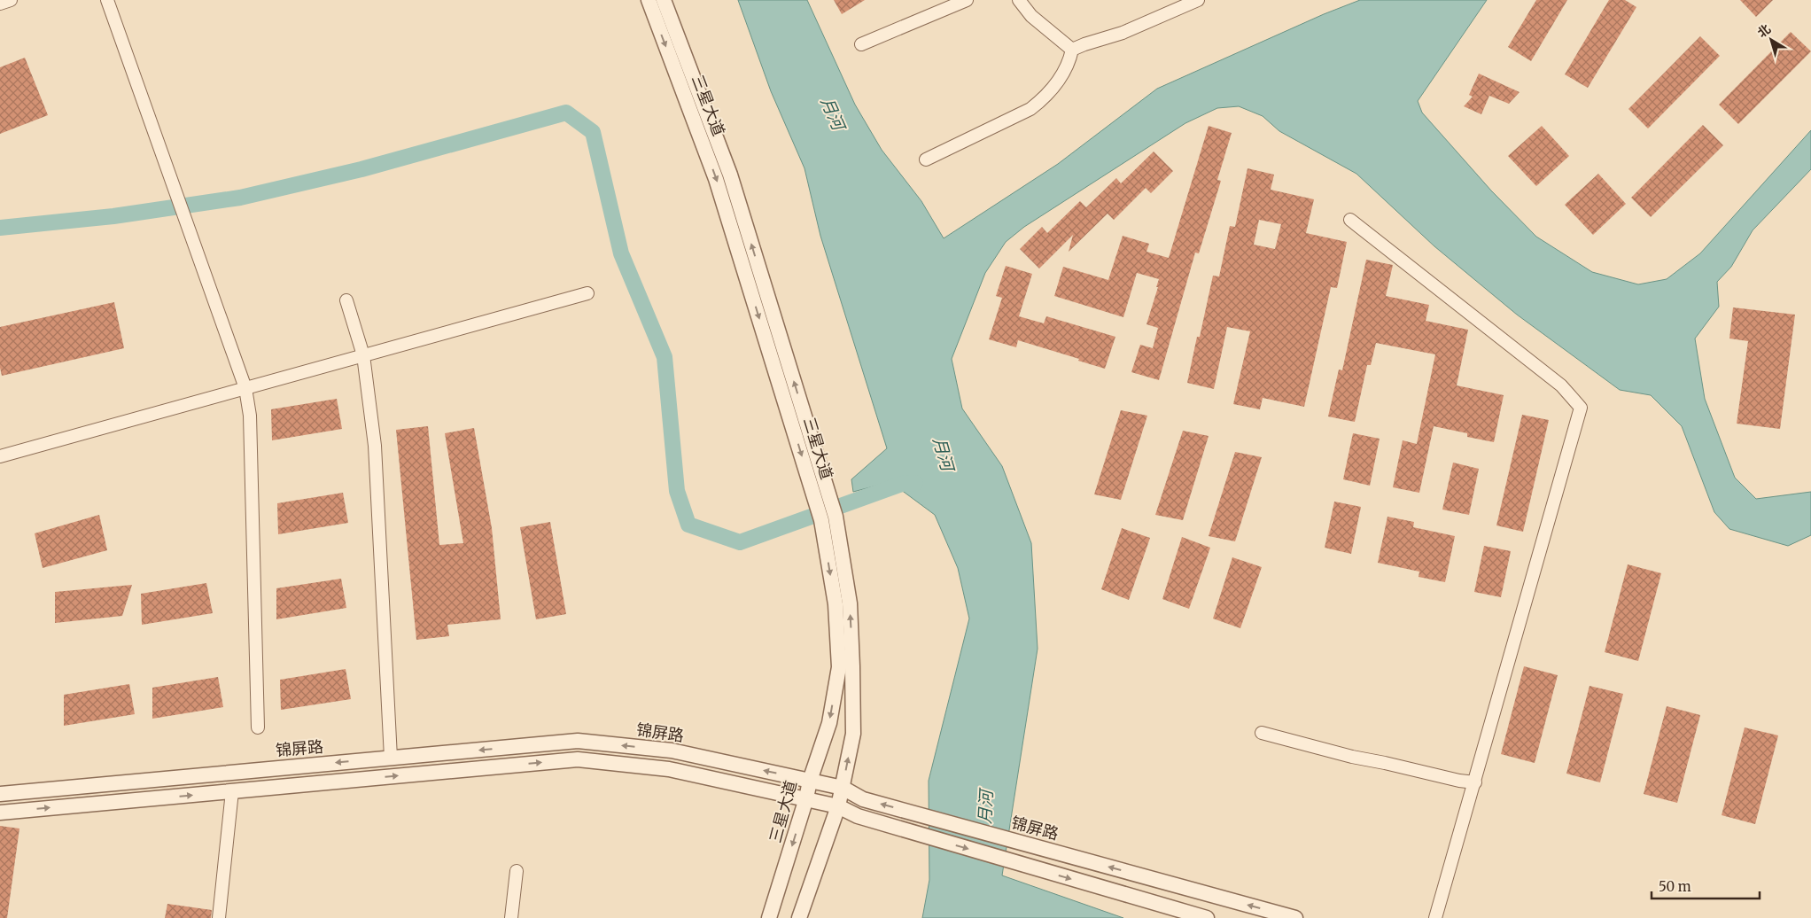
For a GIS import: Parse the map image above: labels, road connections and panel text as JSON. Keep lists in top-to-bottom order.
{
  "streets": {
    "street": ["三星大道", "锦屏路"]
  },
  "crossings": [
    ["三星大道", "锦屏路"]
  ],
  "water": ["月河"],
  "scale_bar": "50 m",
  "north": "top left"
}
